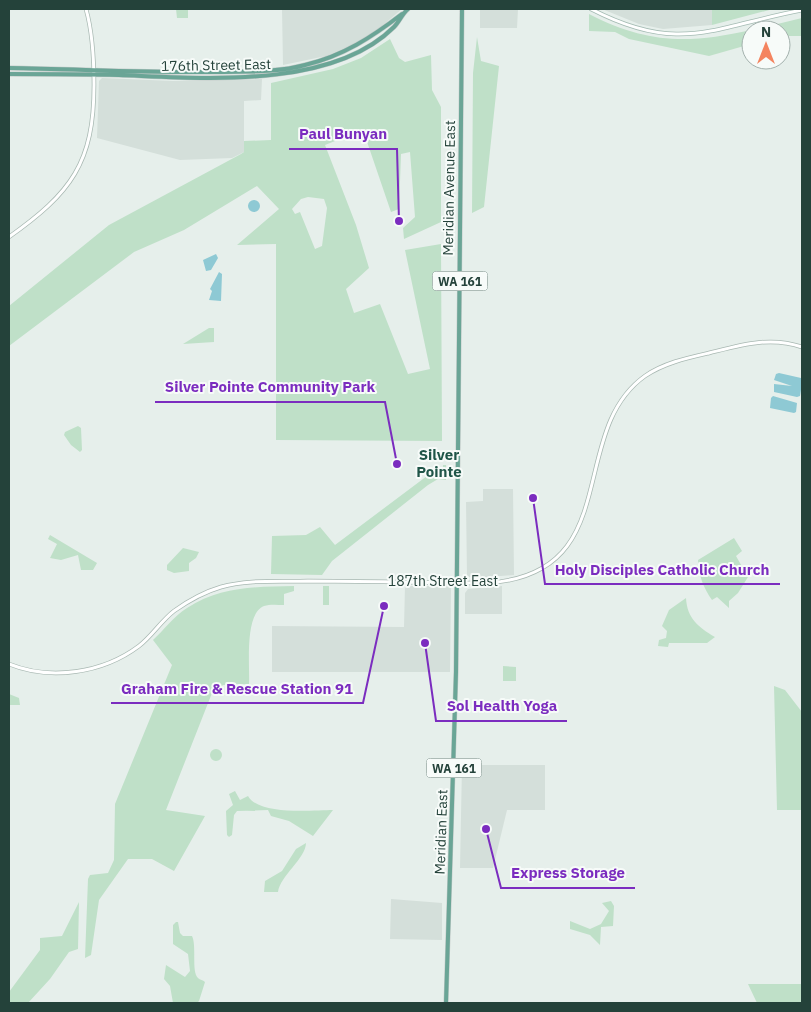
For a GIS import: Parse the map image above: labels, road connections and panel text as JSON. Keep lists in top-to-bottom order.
{
  "streets": {
    "main road": [
      "176th Street East",
      "Meridian Avenue East",
      "WA 161",
      "Meridian East"
    ],
    "street": ["187th Street East"]
  },
  "crossings": [
    ["Meridian Avenue East", "187th Street East"],
    ["Meridian Avenue East", "Meridian East"],
    ["187th Street East", "Meridian East"]
  ],
  "districts": ["Silver Pointe"],
  "places": [
    "Paul Bunyan",
    "Silver Pointe Community Park",
    "Holy Disciples Catholic Church",
    "Graham Fire & Rescue Station 91",
    "Sol Health Yoga",
    "Express Storage"
  ],
  "north": "top"
}
